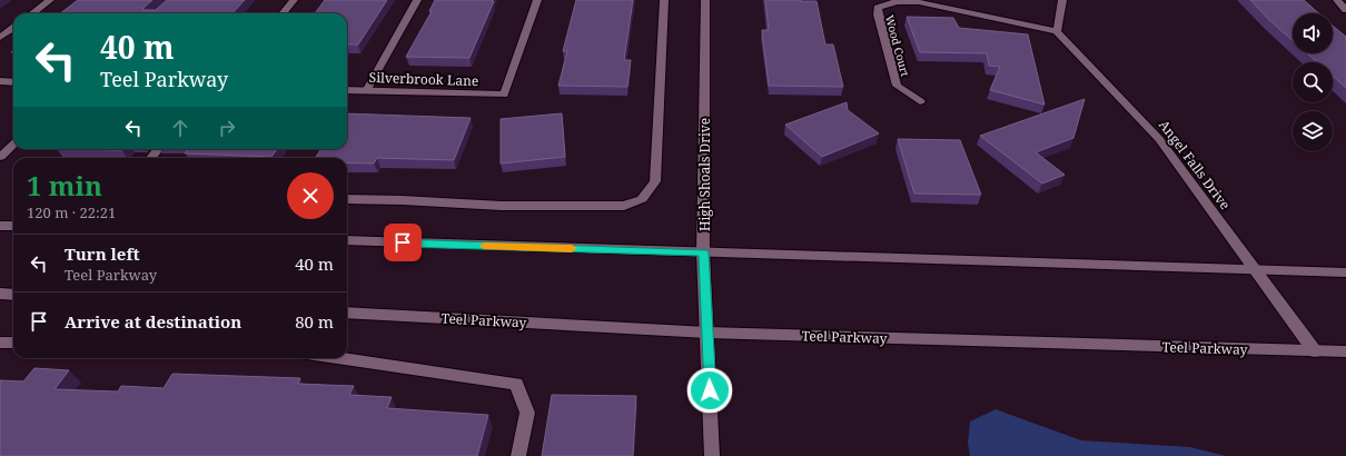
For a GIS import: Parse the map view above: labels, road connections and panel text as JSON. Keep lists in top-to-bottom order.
{
  "streets": {
    "street": [
      "Wood Court",
      "Silverbrook Lane",
      "Angel Falls Drive",
      "High Shoals Drive",
      "Teel Parkway"
    ]
  },
  "crossings": [
    ["Wood Court", "Angel Falls Drive"],
    ["Angel Falls Drive", "Teel Parkway"],
    ["High Shoals Drive", "Teel Parkway"]
  ],
  "page": {
    "turn": ["40 m", "Teel Parkway"],
    "heading": ["1 min", "120 m · 22:21"],
    "list": [
      {
        "name": "Turn left",
        "note": "Teel Parkway",
        "value": "40 m"
      },
      {
        "name": "Arrive at destination",
        "value": "80 m"
      }
    ]
  }
}
